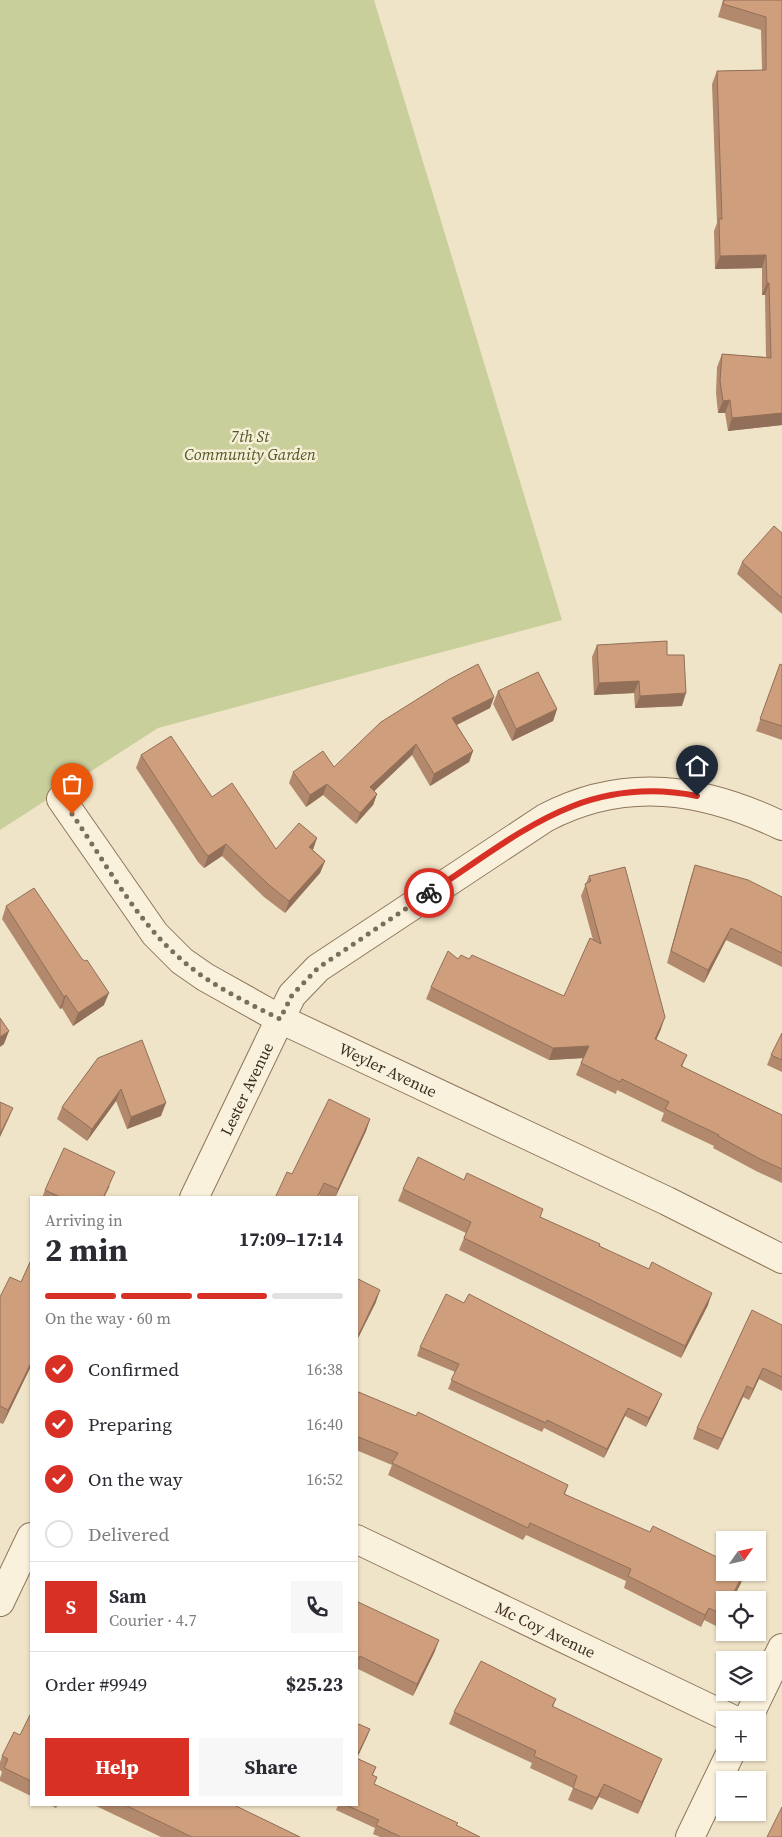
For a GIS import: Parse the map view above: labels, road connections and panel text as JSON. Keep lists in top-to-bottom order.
{
  "streets": {
    "street": ["Weyler Avenue", "Lester Avenue", "Mc Coy Avenue"]
  },
  "crossings": [
    ["Weyler Avenue", "Lester Avenue"]
  ],
  "parks": ["7th St Community Garden"],
  "north": "top right",
  "page": {
    "heading": ["2 min", "Arriving in", "17:09–17:14"],
    "panel": [
      "Sam",
      "Courier · 4.7",
      "Order #9949",
      "$25.23"
    ],
    "bar": "On the way · 60 m",
    "list": [
      ["Confirmed", "16:38"],
      ["Preparing", "16:40"],
      ["On the way", "16:52"],
      "Delivered"
    ],
    "map_buttons": ["+", "−"],
    "round": "S",
    "buttons": ["Help", "Share"]
  }
}
